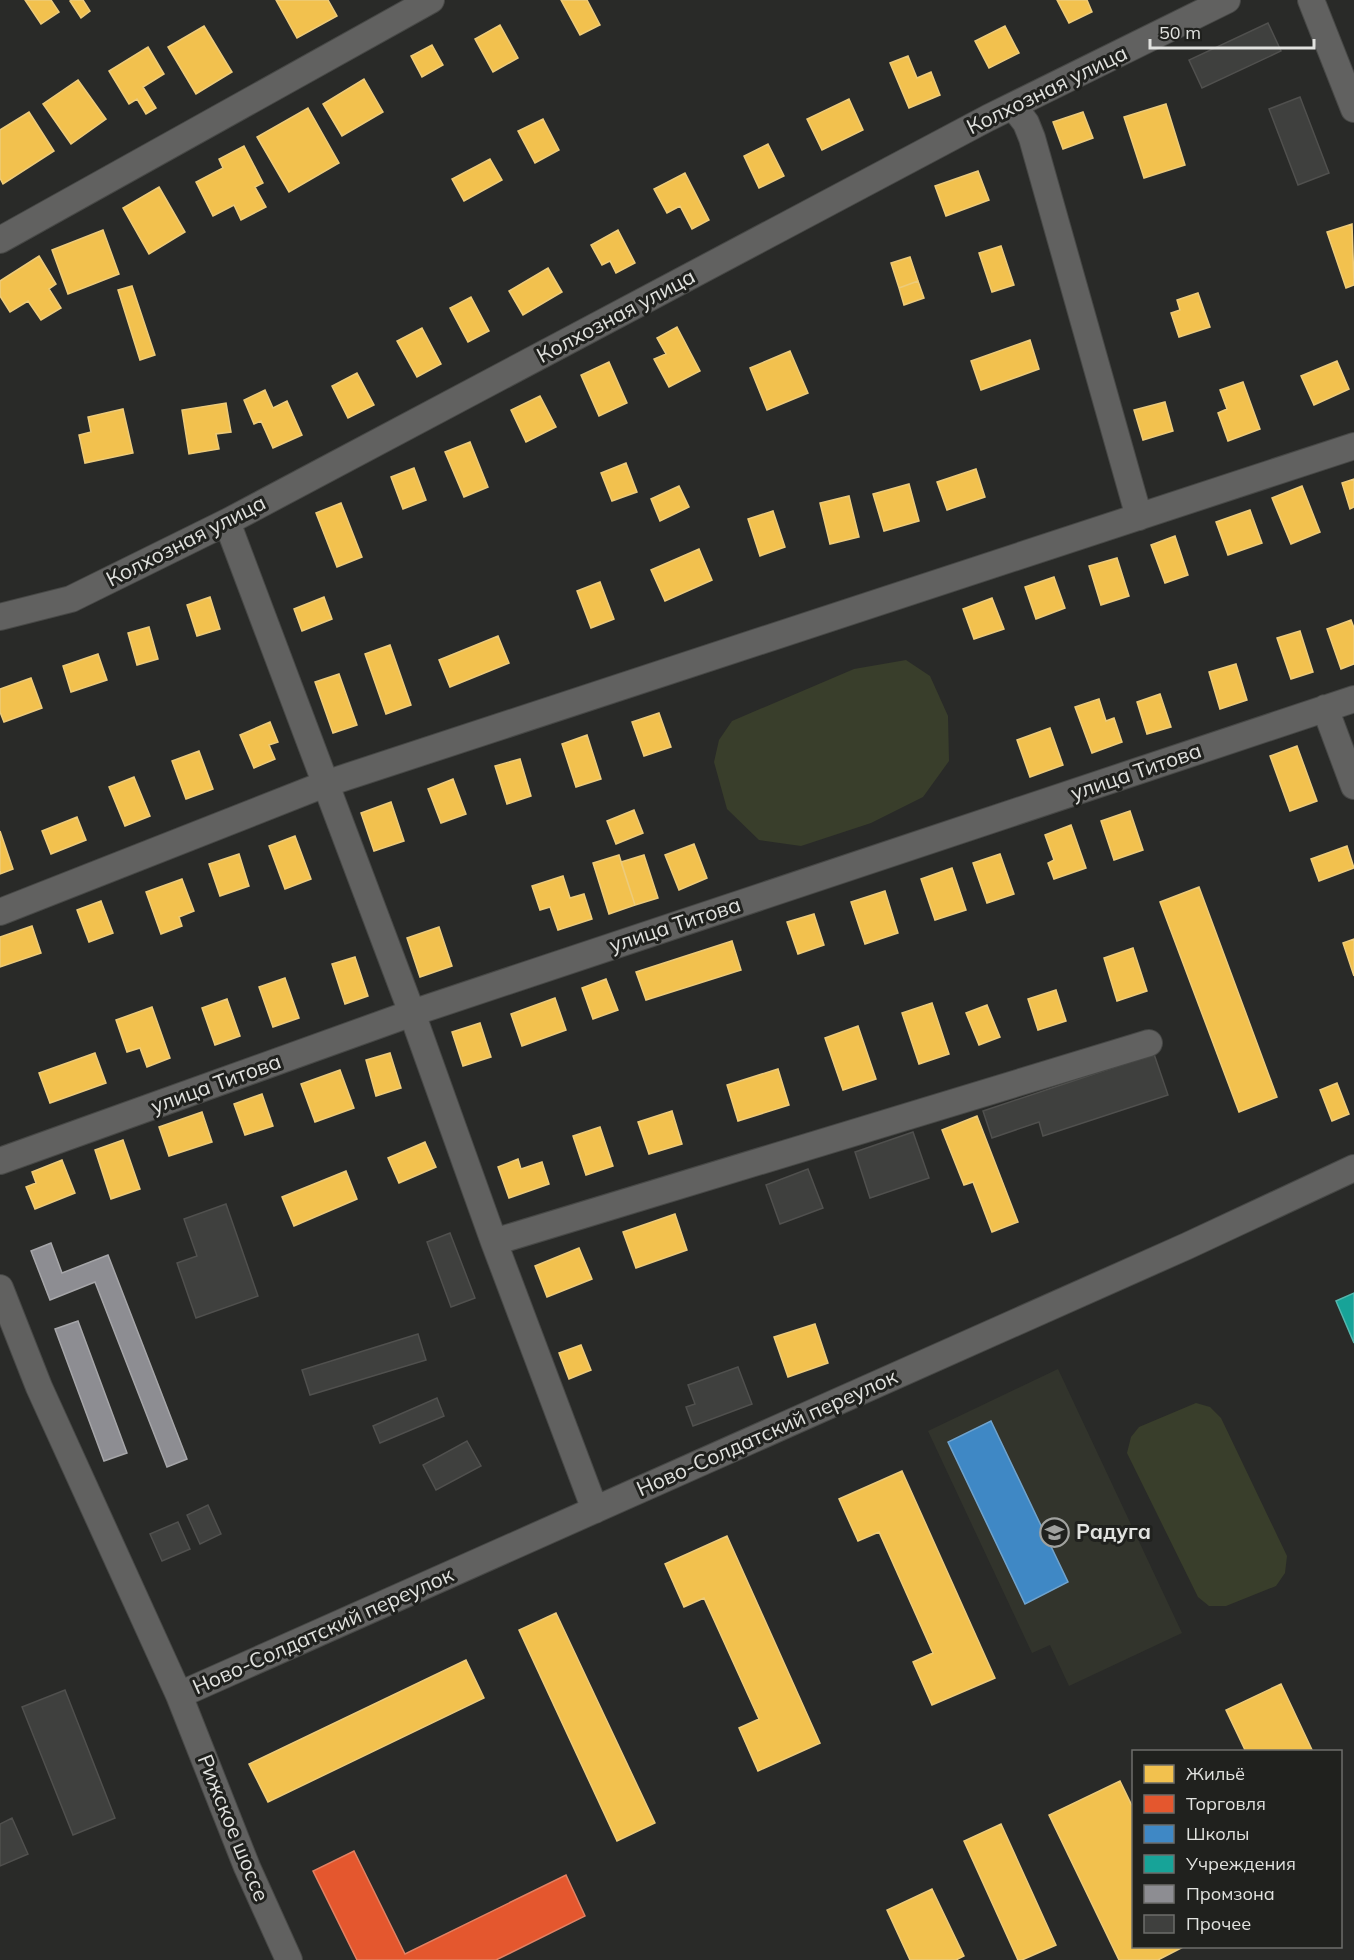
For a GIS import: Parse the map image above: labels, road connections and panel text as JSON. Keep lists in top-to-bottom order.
{
  "streets": {
    "street": [
      "Колхозная улица",
      "улица Титова",
      "Ново-Солдатский переулок",
      "Рижское шоссе"
    ]
  },
  "crossings": [
    ["Ново-Солдатский переулок", "Рижское шоссе"]
  ],
  "places": {
    "school or university": ["Радуга"]
  },
  "legend": [
    "Жильё",
    "Торговля",
    "Школы",
    "Учреждения",
    "Промзона",
    "Прочее"
  ],
  "scale_bar": "50 m"
}
